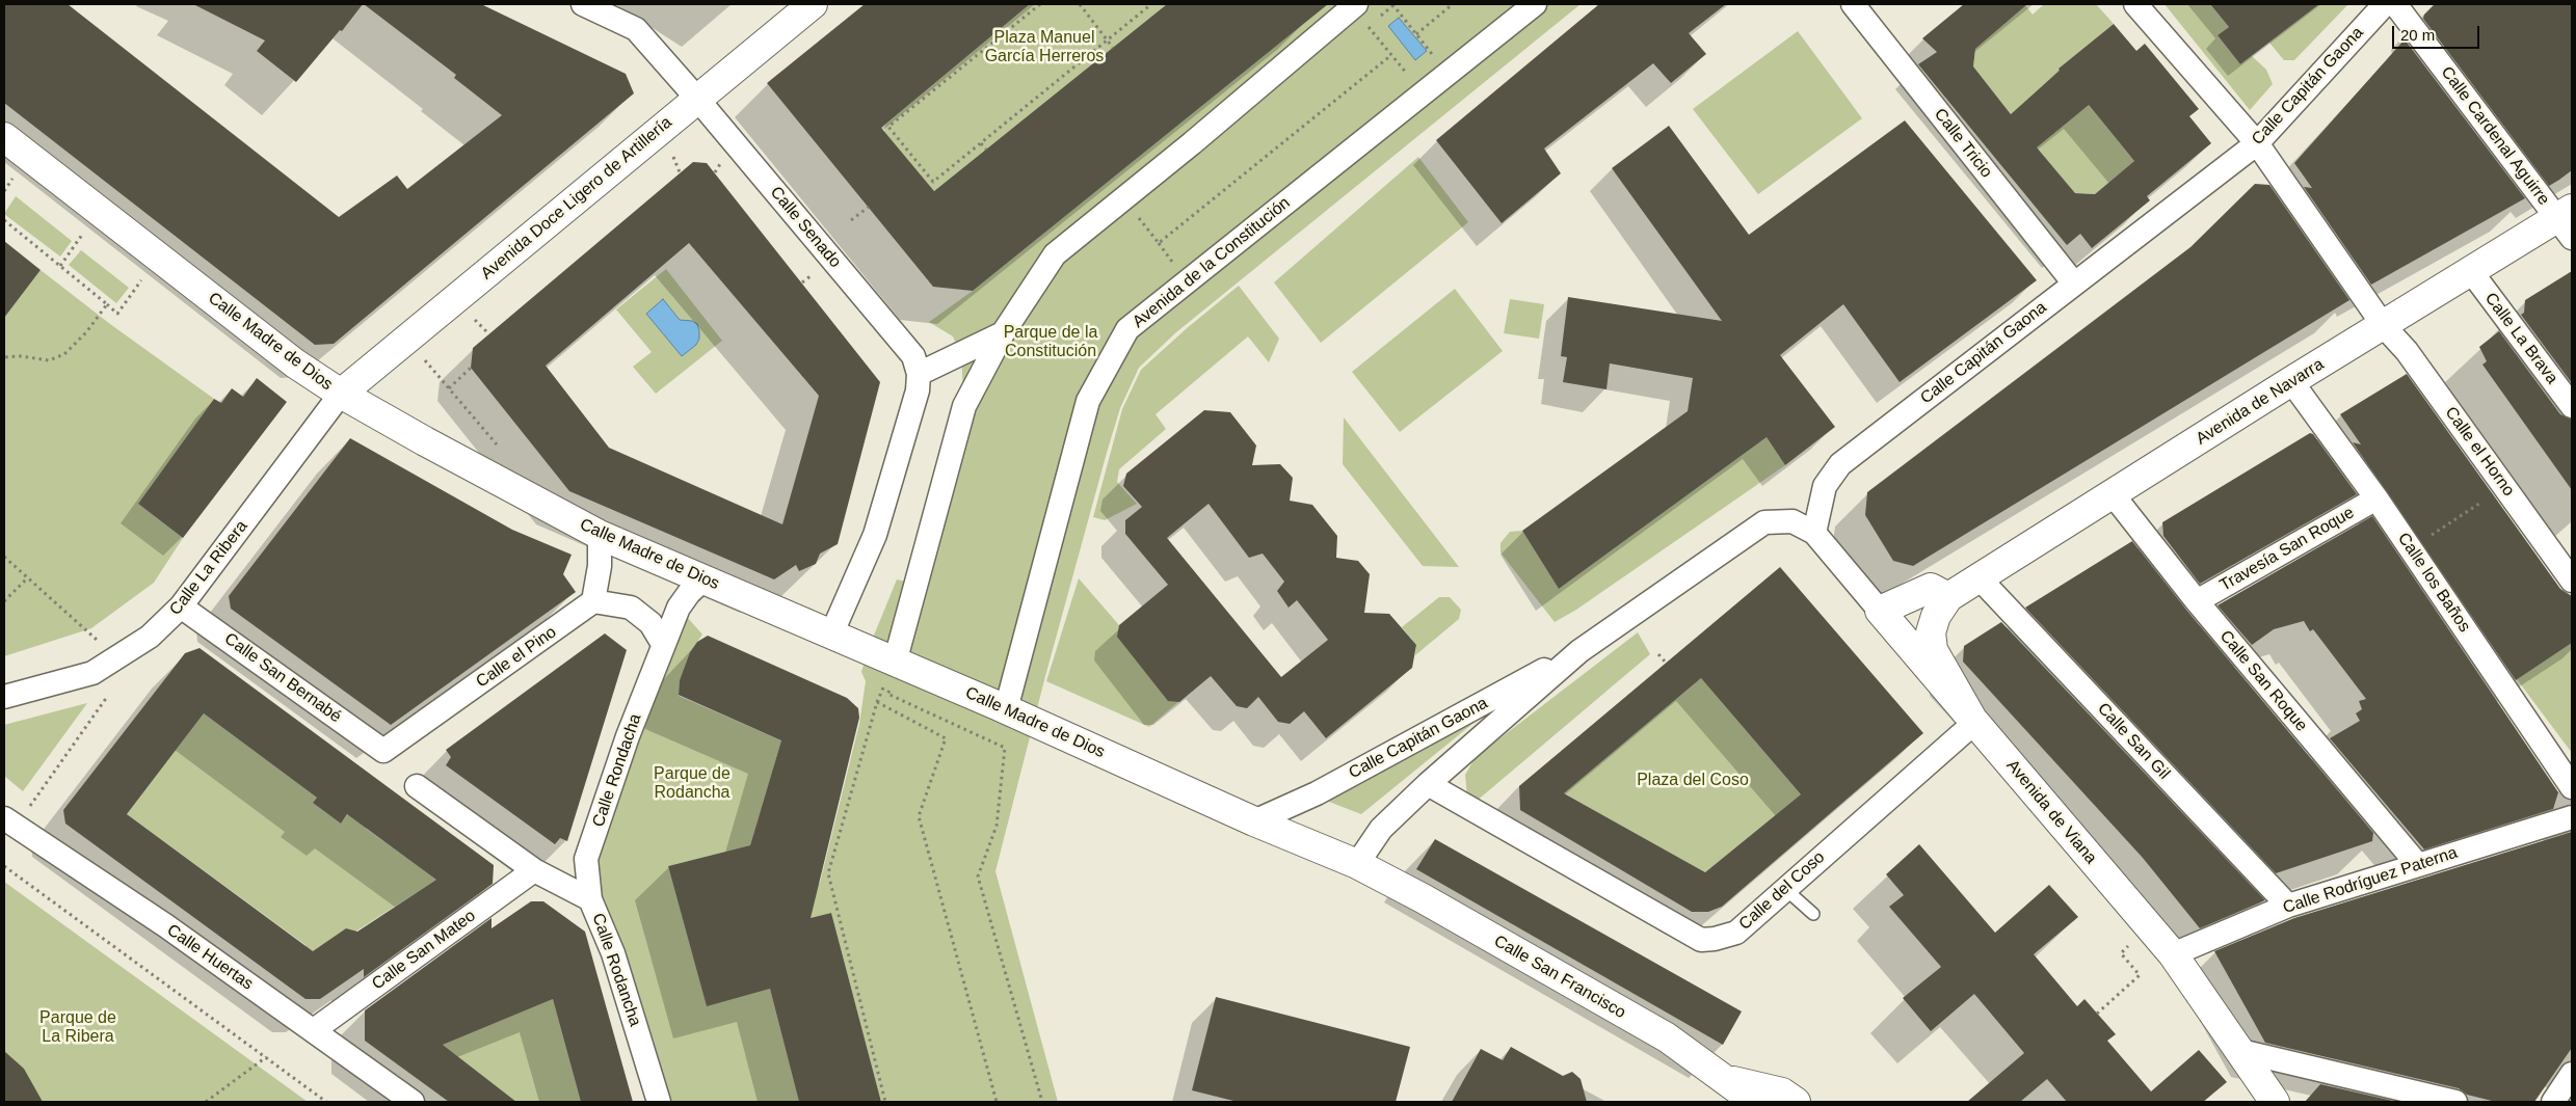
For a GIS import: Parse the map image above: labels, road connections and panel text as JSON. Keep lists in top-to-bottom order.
{
  "streets": {
    "main road": [
      "Avenida Doce Ligero de Artillería",
      "Calle Madre de Dios",
      "Avenida de Navarra",
      "Avenida de Viana",
      "Calle San Francisco"
    ],
    "street": [
      "Calle Capitán Gaona",
      "Calle Cardenal Aguirre",
      "Calle Tricio",
      "Calle Senado",
      "Avenida de la Constitución",
      "Calle La Brava",
      "Calle el Horno",
      "Travesía San Roque",
      "Calle La Ribera",
      "Calle los Baños",
      "Calle el Pino",
      "Calle San Bernabé",
      "Calle San Roque",
      "Calle San Gil",
      "Calle Rondacha",
      "Calle Rodríguez Paterna",
      "Calle del Coso",
      "Calle San Mateo",
      "Calle Huertas",
      "Calle Rodancha"
    ]
  },
  "crossings": [
    ["Calle Capitán Gaona", "Calle Tricio"],
    ["Calle Capitán Gaona", "Calle Madre de Dios"],
    ["Calle Capitán Gaona", "Calle el Horno"],
    ["Calle Capitán Gaona", "Avenida de Viana"],
    ["Calle Capitán Gaona", "Calle del Coso"],
    ["Calle Capitán Gaona", "Calle San Francisco"],
    ["Calle Cardenal Aguirre", "Avenida de Navarra"],
    ["Avenida Doce Ligero de Artillería", "Calle Senado"],
    ["Avenida Doce Ligero de Artillería", "Calle Madre de Dios"],
    ["Avenida Doce Ligero de Artillería", "Calle La Ribera"],
    ["Avenida de la Constitución", "Calle Madre de Dios"],
    ["Calle La Brava", "Avenida de Navarra"],
    ["Calle Madre de Dios", "Calle La Ribera"],
    ["Calle Madre de Dios", "Calle Rondacha"],
    ["Calle Madre de Dios", "Calle San Francisco"],
    ["Avenida de Navarra", "Calle el Horno"],
    ["Avenida de Navarra", "Calle los Baños"],
    ["Avenida de Navarra", "Calle San Roque"],
    ["Avenida de Navarra", "Calle San Gil"],
    ["Avenida de Navarra", "Avenida de Viana"],
    ["Avenida de Navarra", "Calle del Coso"],
    ["Travesía San Roque", "Calle los Baños"],
    ["Travesía San Roque", "Calle San Roque"],
    ["Calle La Ribera", "Calle San Bernabé"],
    ["Calle el Pino", "Calle San Bernabé"],
    ["Calle San Roque", "Calle Rodríguez Paterna"],
    ["Calle San Gil", "Calle Rodríguez Paterna"],
    ["Calle Rondacha", "Calle Rodancha"],
    ["Avenida de Viana", "Calle Rodríguez Paterna"],
    ["Avenida de Viana", "Calle del Coso"],
    ["Calle San Mateo", "Calle Huertas"],
    ["Calle San Mateo", "Calle Rodancha"]
  ],
  "parks": [
    "Plaza Manuel García Herreros",
    "Parque de la Constitución",
    "Parque de Rodancha",
    "Plaza del Coso",
    "Parque de La Ribera"
  ],
  "scale_bar": "20 m"
}
